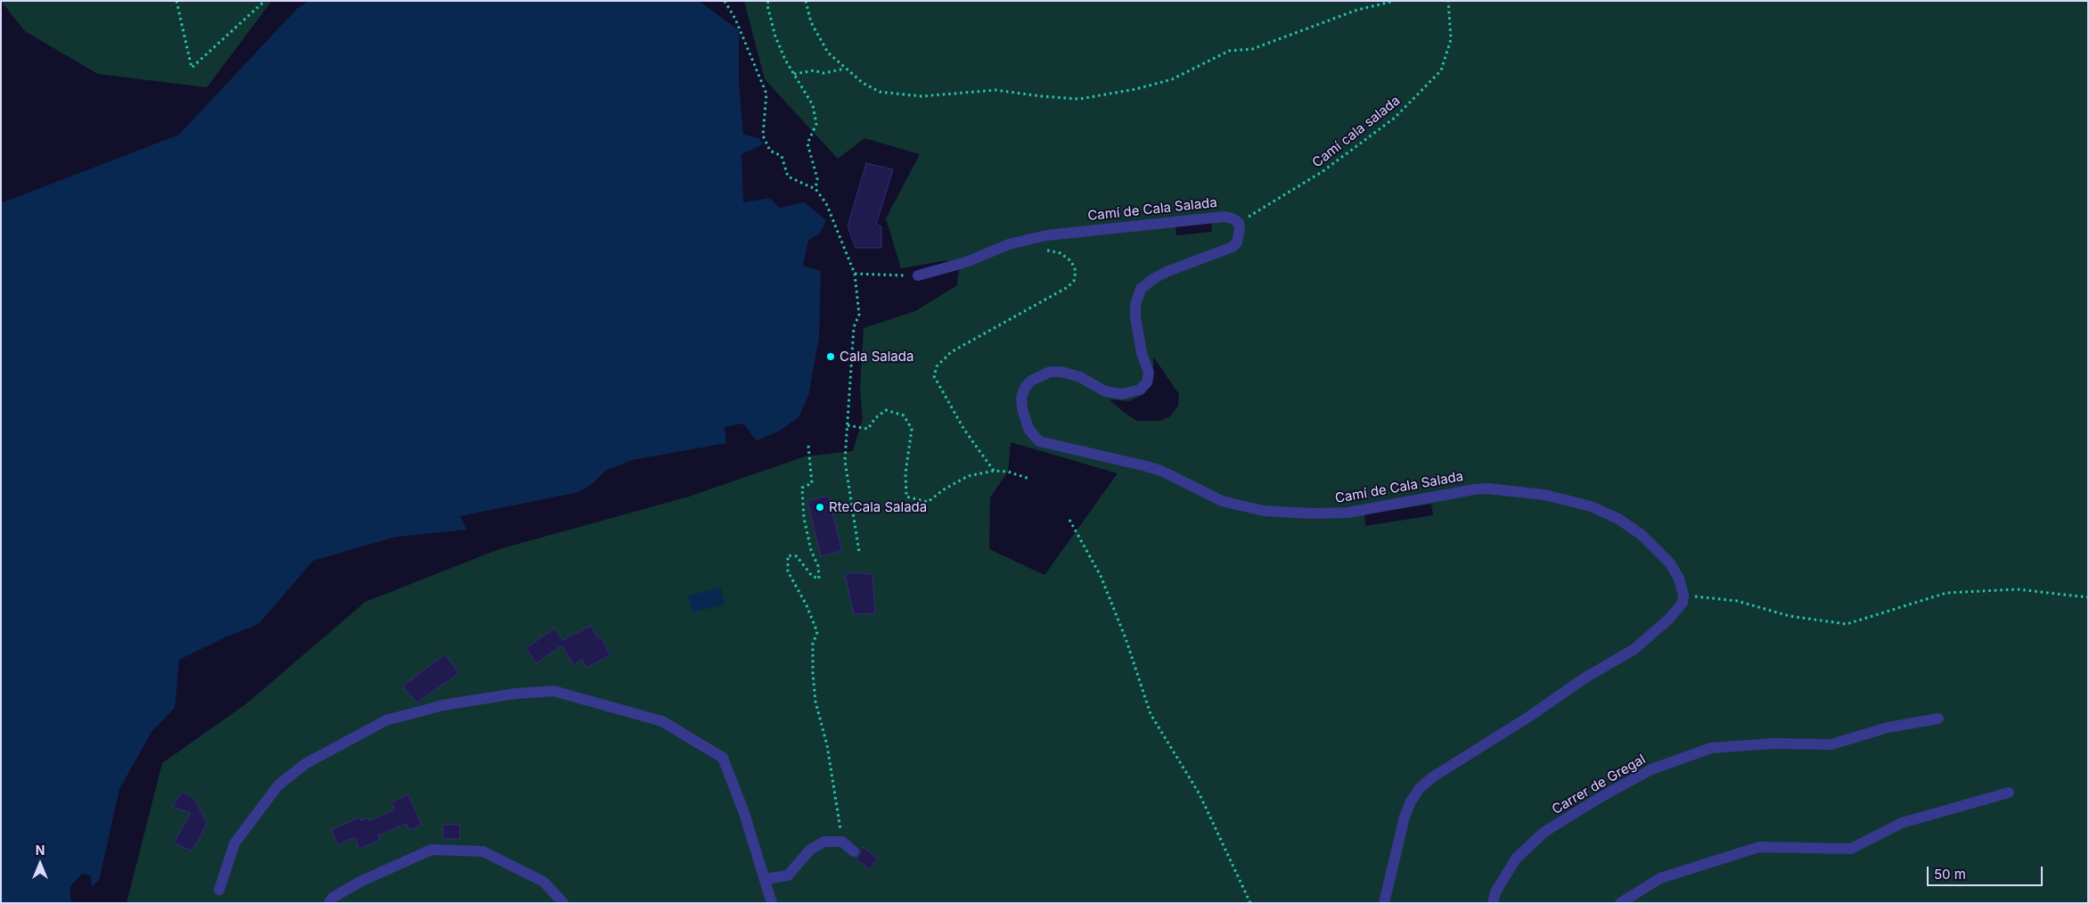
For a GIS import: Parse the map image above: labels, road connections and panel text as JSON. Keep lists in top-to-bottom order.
{
  "streets": {
    "street": ["Camí de Cala Salada", "Carrer de Gregal"],
    "path": ["Camí cala salada"]
  },
  "crossings": [
    ["Camí cala salada", "Camí de Cala Salada"]
  ],
  "places": ["Cala Salada", "Rte.Cala Salada"],
  "scale_bar": "50 m",
  "north": "top"
}
